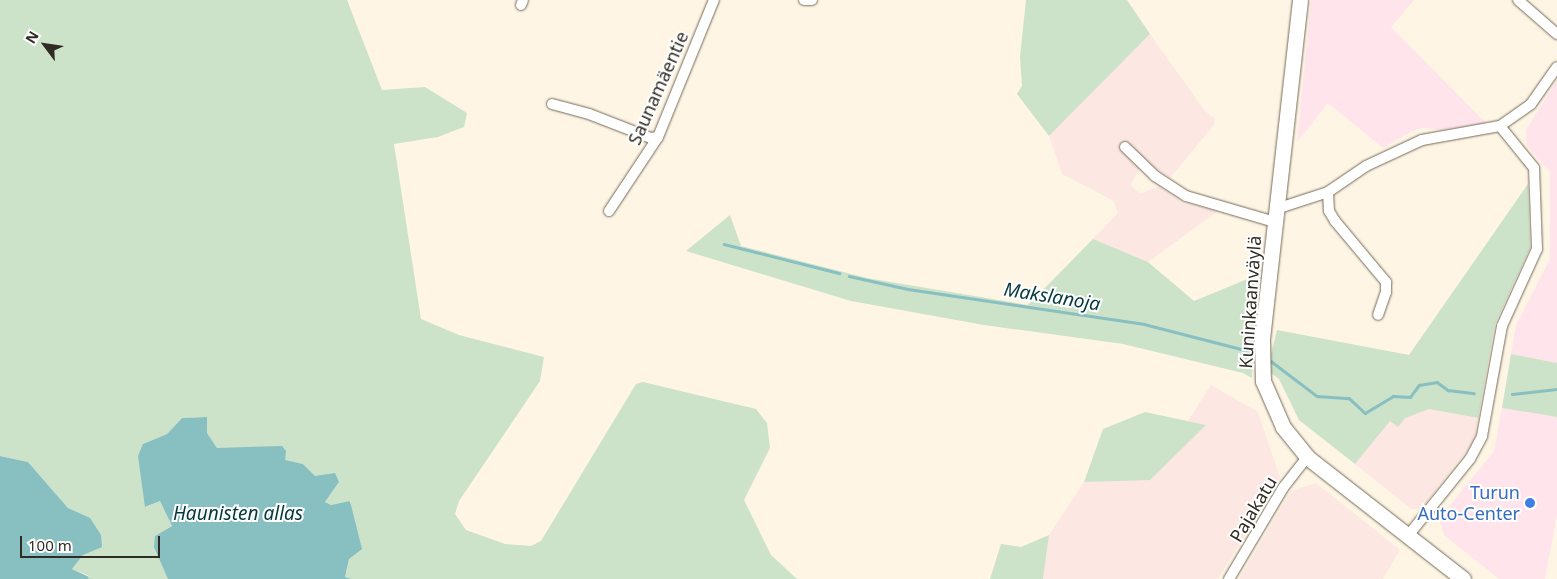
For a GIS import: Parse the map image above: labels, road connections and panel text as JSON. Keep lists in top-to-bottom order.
{
  "streets": {
    "street": ["Saunamäentie", "Kuninkaanväylä", "Pajakatu"]
  },
  "crossings": [
    ["Kuninkaanväylä", "Pajakatu"]
  ],
  "water": ["Makslanoja", "Haunisten allas"],
  "places": ["Turun Auto-Center"],
  "scale_bar": "100 m",
  "north": "top left"
}
